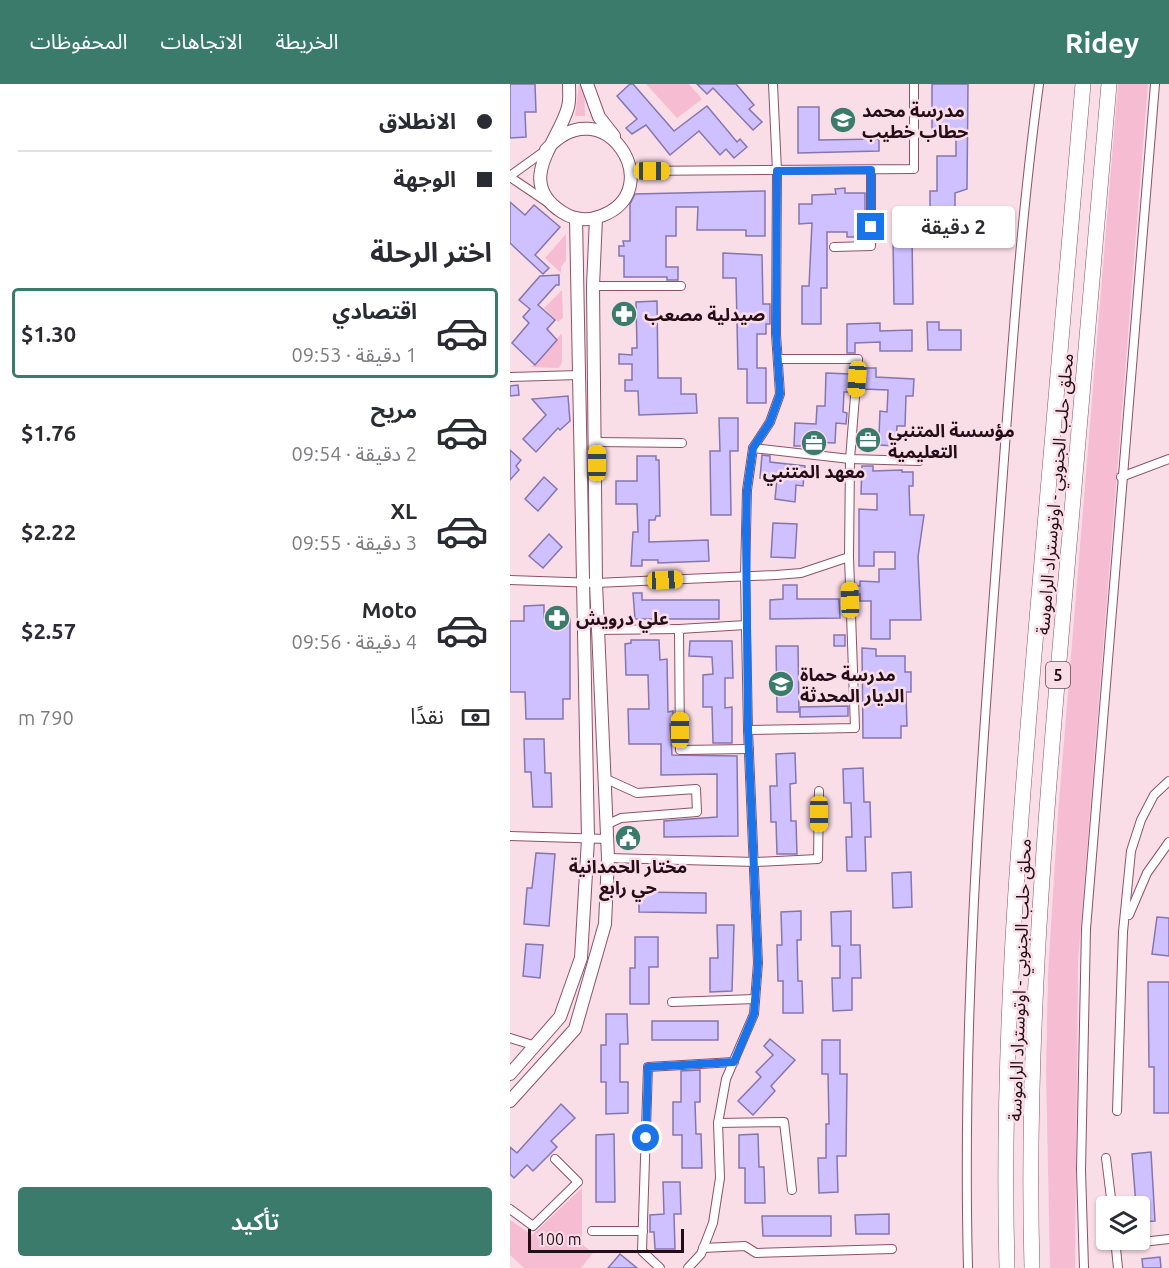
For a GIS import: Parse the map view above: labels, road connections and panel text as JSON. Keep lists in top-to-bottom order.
{
  "streets": {
    "highway": ["محلق حلب الجنوبي - اوتوستراد الراموسة", "5"]
  },
  "places": {
    "school or university": ["مدرسة محمد حطاب خطيب", "مدرسة حماة الديار المحدثة"],
    "pharmacy": ["صيدلية مصعب", "علي درويش"],
    "office": ["مؤسسة المتنبي التعليمية", "معهد المتنبي"],
    "public building": ["مختار الحمدانية حي رابع"]
  },
  "scale_bar": "100 m",
  "page": {
    "header": "Ridey",
    "nav": ["الخريطة", "الاتجاهات", "المحفوظات"],
    "banner": ["الانطلاق", "الوجهة"],
    "bubble": "2 دقيقة",
    "heading": "اختر الرحلة",
    "list": [
      {
        "name": "اقتصادي",
        "note": "1 دقيقة · 09:53",
        "value": "$1.30"
      },
      {
        "name": "مريح",
        "note": "2 دقيقة · 09:54",
        "value": "$1.76"
      },
      {
        "name": "XL",
        "note": "3 دقيقة · 09:55",
        "value": "$2.22"
      },
      {
        "name": "Moto",
        "note": "4 دقيقة · 09:56",
        "value": "$2.57"
      }
    ],
    "pay": ["نقدًا", "790 m"],
    "buttons": "تأكيد",
    "scale": "100 m"
  }
}
